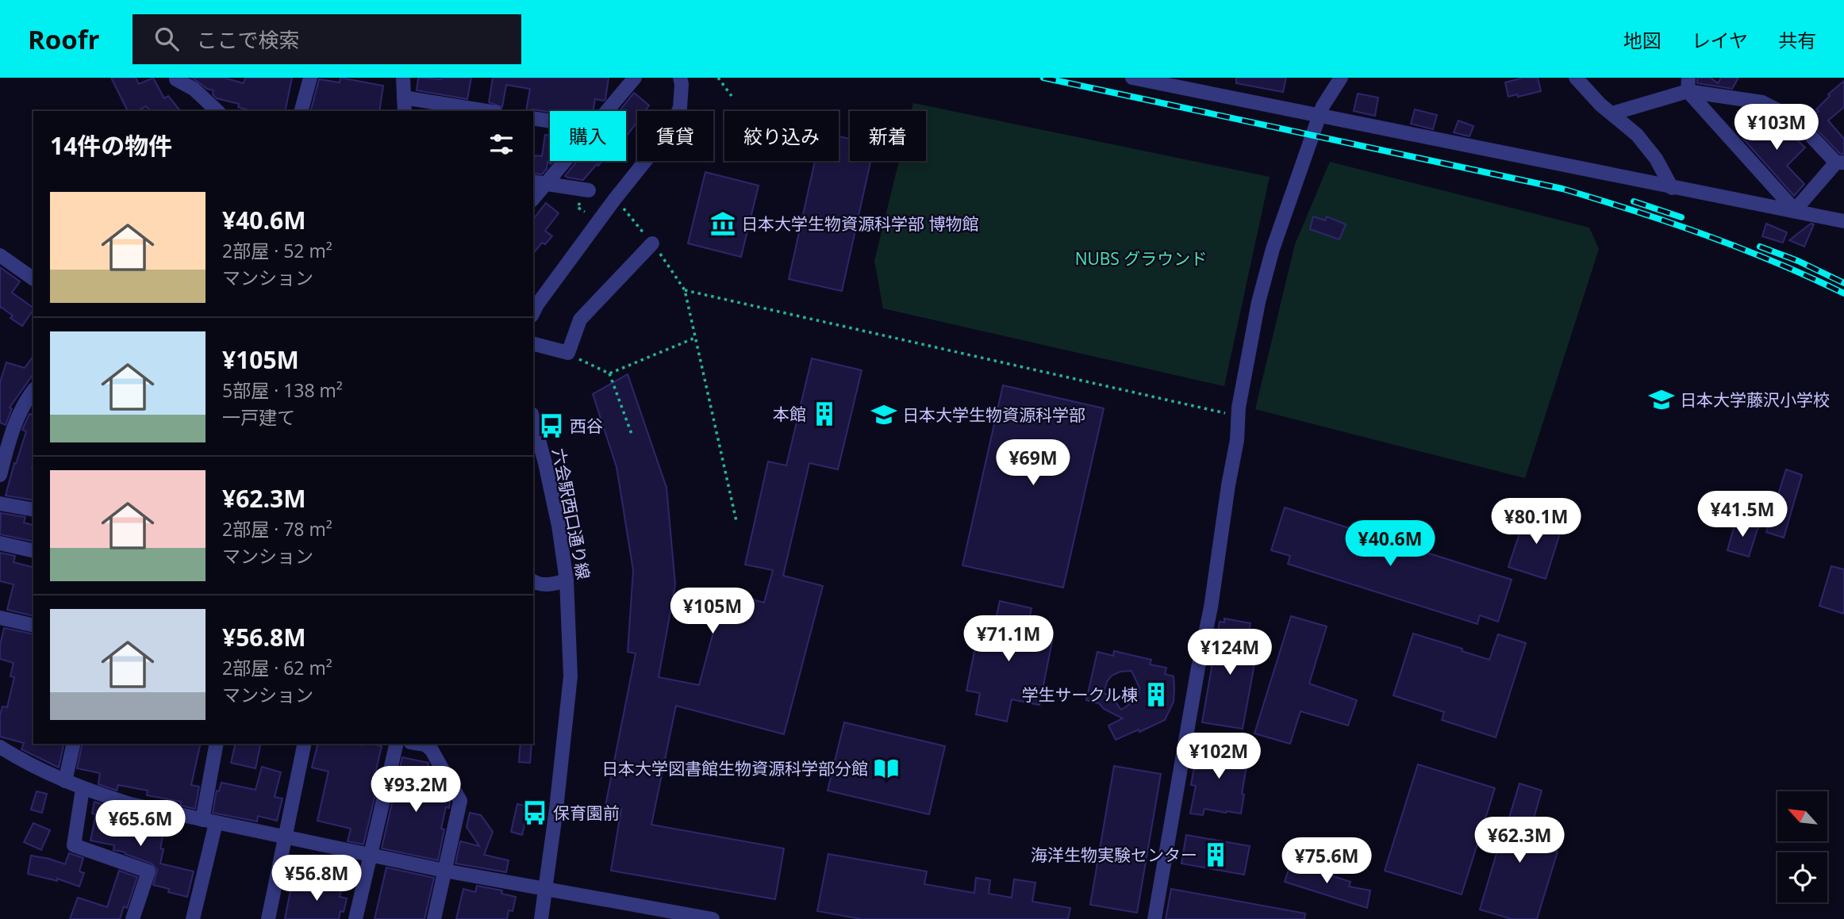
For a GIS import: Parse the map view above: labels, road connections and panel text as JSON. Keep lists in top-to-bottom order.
{
  "streets": {
    "street": ["六会駅西口通り線"]
  },
  "parks": ["NUBS グラウンド"],
  "places": {
    "museum": ["日本大学生物資源科学部 博物館"],
    "school or university": ["日本大学藤沢小学校", "日本大学生物資源科学部"],
    "building": ["本館", "学生サークル棟", "海洋生物実験センター"],
    "bus stop": ["西谷", "保育園前"],
    "library": ["日本大学図書館生物資源科学部分館"]
  },
  "north": "top left",
  "page": {
    "header": "Roofr",
    "search": "ここで検索",
    "nav": ["地図", "レイヤ", "共有"],
    "price": [
      "¥103M",
      "¥69M",
      "¥41.5M",
      "¥80.1M",
      "¥40.6M",
      "¥105M",
      "¥71.1M",
      "¥124M",
      "¥102M",
      "¥93.2M",
      "¥65.6M",
      "¥62.3M",
      "¥75.6M",
      "¥56.8M"
    ],
    "chip": [
      "購入",
      "賃貸",
      "絞り込み",
      "新着"
    ],
    "heading": "14件の物件",
    "list": [
      {
        "name": "¥40.6M",
        "note": "2部屋 · 52 m² · マンション"
      },
      {
        "name": "¥105M",
        "note": "5部屋 · 138 m² · 一戸建て"
      },
      {
        "name": "¥62.3M",
        "note": "2部屋 · 78 m² · マンション"
      },
      {
        "name": "¥56.8M",
        "note": "2部屋 · 62 m² · マンション"
      }
    ]
  }
}
